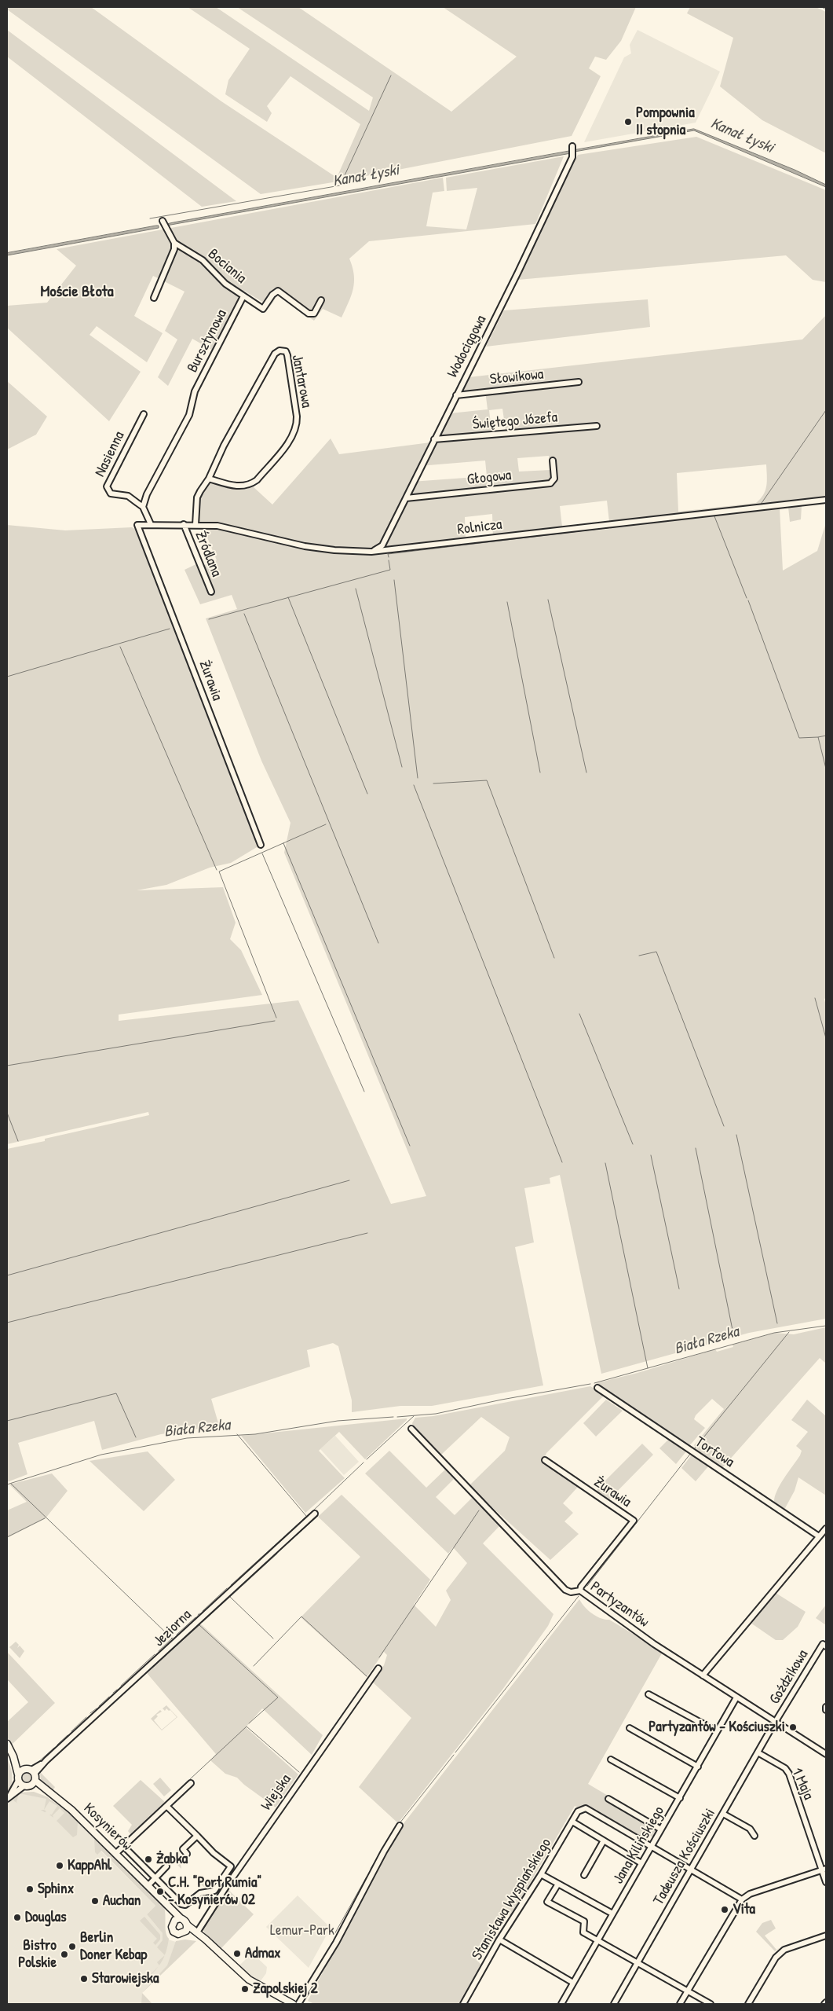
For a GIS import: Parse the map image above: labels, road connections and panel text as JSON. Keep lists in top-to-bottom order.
{
  "streets": {
    "main road": ["Kosynierów"],
    "street": [
      "Bociania",
      "Bursztynowa",
      "Wodociągowa",
      "Słowikowa",
      "Jantarowa",
      "Świętego Józefa",
      "Nasienna",
      "Głogowa",
      "Rolnicza",
      "Źródlana",
      "Żurawia",
      "Torfowa",
      "Partyzantów",
      "Jeziorna",
      "Goździkowa",
      "1 Maja",
      "Wiejska",
      "Jana Kilińskiego",
      "Tadeusza Kościuszki",
      "Stanisława Wyspiańskiego"
    ]
  },
  "crossings": [
    ["Bociania", "Bursztynowa"],
    ["Bursztynowa", "Nasienna"],
    ["Wodociągowa", "Słowikowa"],
    ["Wodociągowa", "Świętego Józefa"],
    ["Wodociągowa", "Głogowa"],
    ["Wodociągowa", "Rolnicza"],
    ["Jantarowa", "Rolnicza"],
    ["Rolnicza", "Źródlana"],
    ["Rolnicza", "Żurawia"],
    ["Żurawia", "Partyzantów"],
    ["Partyzantów", "Goździkowa"],
    ["Partyzantów", "Jana Kilińskiego"],
    ["Partyzantów", "Tadeusza Kościuszki"],
    ["Goździkowa", "Tadeusza Kościuszki"],
    ["1 Maja", "Tadeusza Kościuszki"],
    ["Jana Kilińskiego", "Stanisława Wyspiańskiego"]
  ],
  "districts": ["Moście Błota"],
  "water": ["Kanał Łyski", "Biała Rzeka"],
  "parks": ["Lemur-Park"],
  "places": [
    "Pompownia II stopnia",
    "Partyzantów - Kościuszki",
    "Żabka",
    "KappAhl",
    "Sphinx",
    "C.H. \"Port Rumia\" - Kosynierów 02",
    "Auchan",
    "Vita",
    "Douglas",
    "Berlin Doner Kebap",
    "Admax",
    "Bistro Polskie",
    "Starowiejska",
    "Zapolskiej 2"
  ]
}
